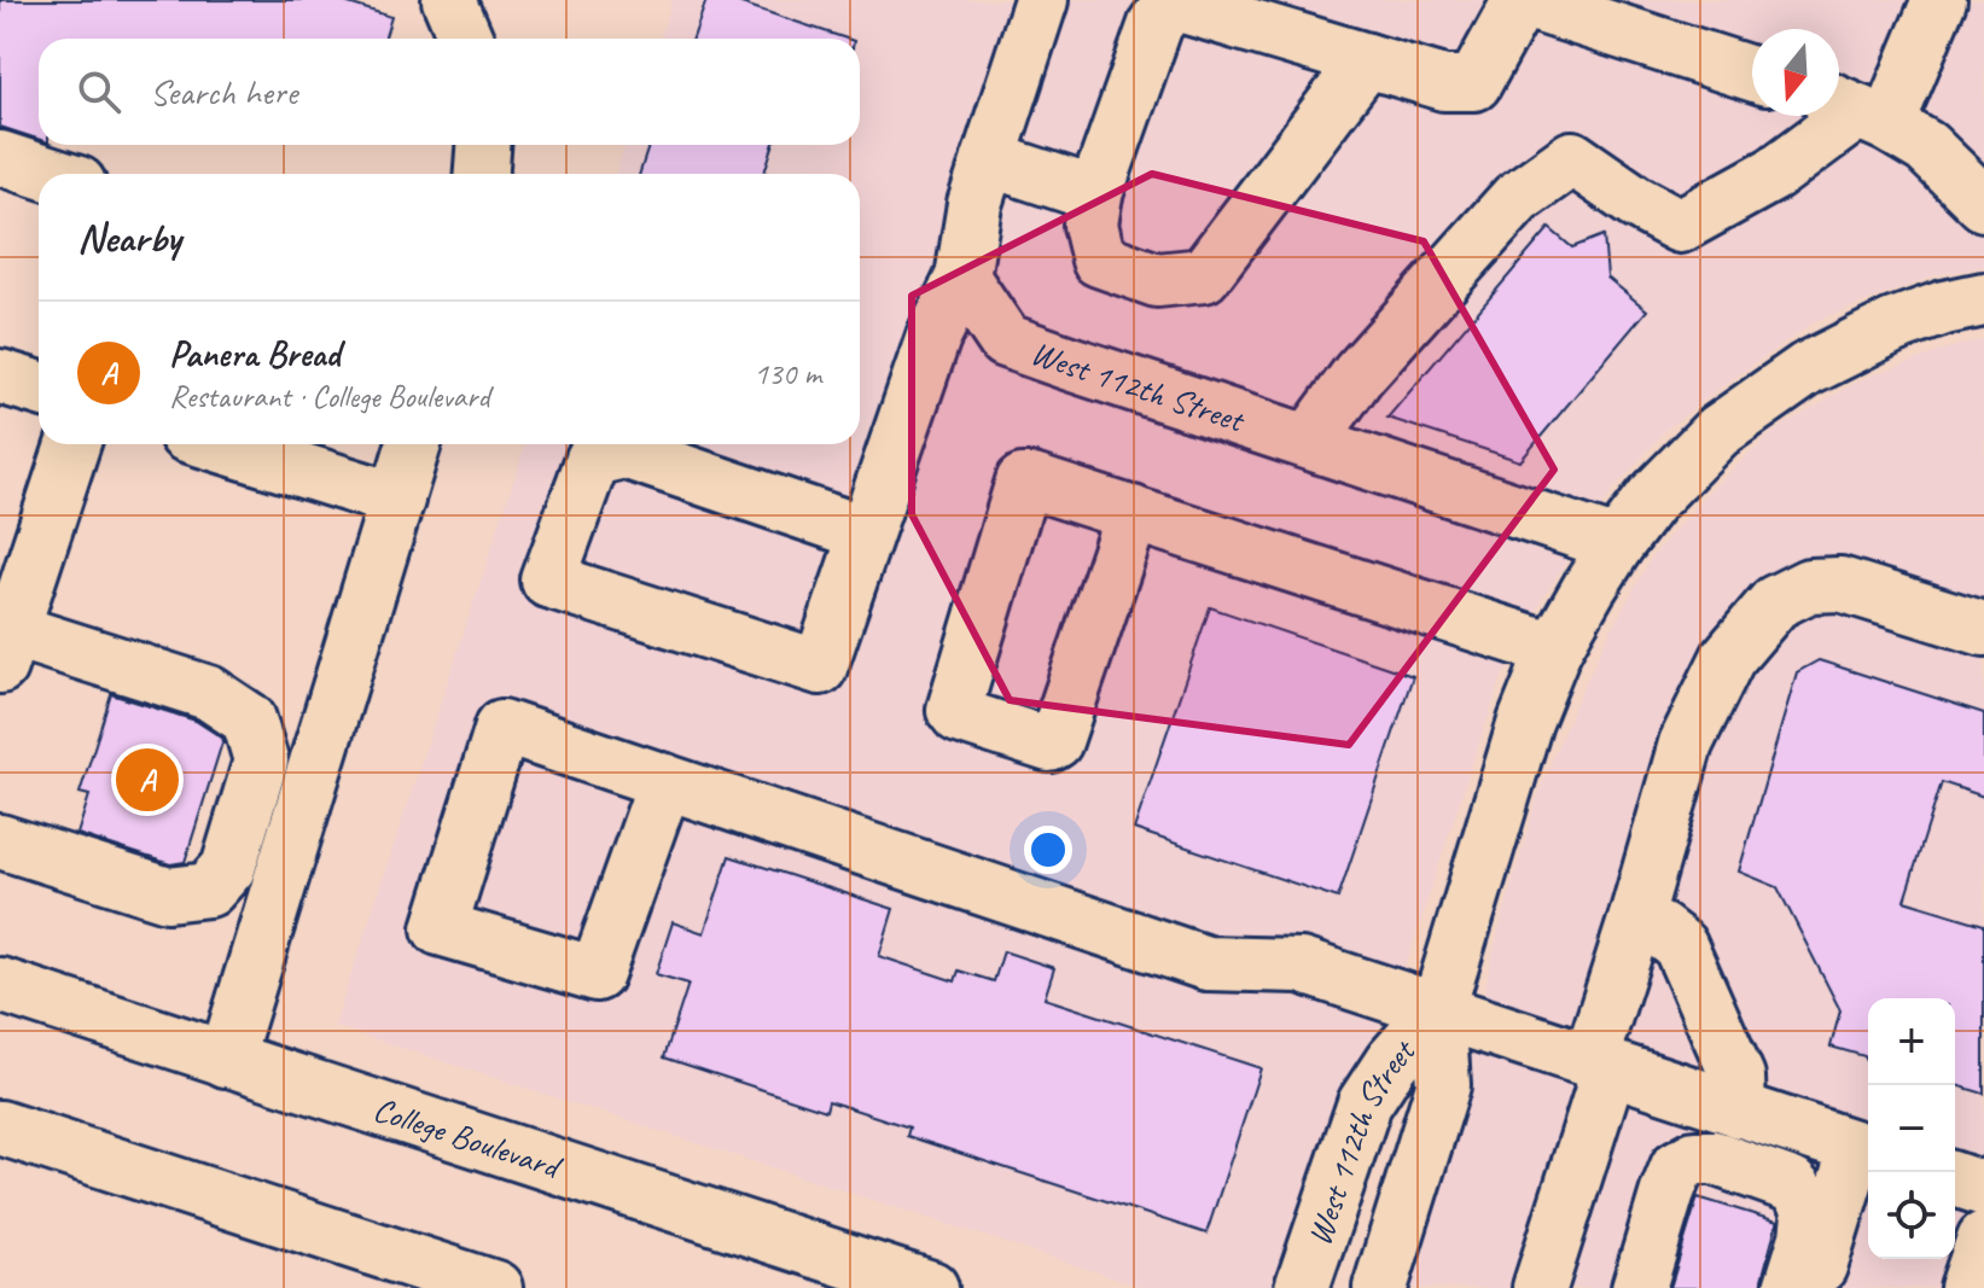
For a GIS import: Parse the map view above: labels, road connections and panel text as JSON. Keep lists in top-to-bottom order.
{
  "streets": {
    "street": ["West 112th Street", "College Boulevard"]
  },
  "north": "bottom",
  "page": {
    "search": "Search here",
    "heading": "Nearby",
    "list": [
      {
        "mark": "A",
        "name": "Panera Bread",
        "note": "Restaurant · College Boulevard",
        "value": "130 m"
      }
    ],
    "pins": "A",
    "map_buttons": ["+", "−"]
  }
}
